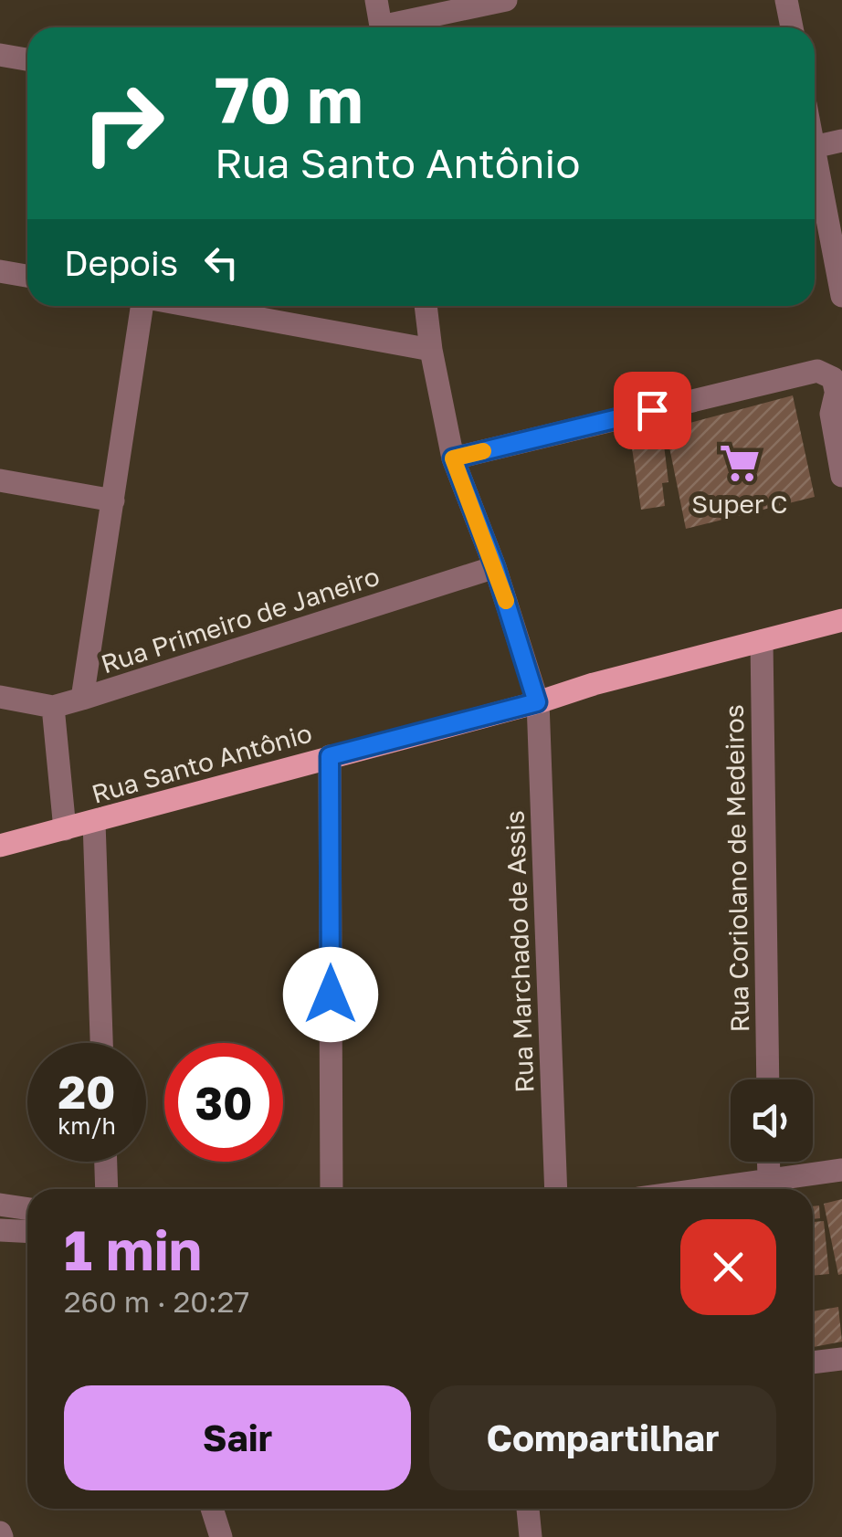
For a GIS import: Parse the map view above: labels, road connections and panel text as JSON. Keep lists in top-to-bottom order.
{
  "streets": {
    "main road": ["Rua Santo Antônio"],
    "street": ["Rua Primeiro de Janeiro", "Rua Coriolano de Medeiros", "Rua Marchado de Assis"]
  },
  "crossings": [
    ["Rua Primeiro de Janeiro", "Rua Marchado de Assis"],
    ["Rua Santo Antônio", "Rua Coriolano de Medeiros"],
    ["Rua Santo Antônio", "Rua Marchado de Assis"]
  ],
  "places": {
    "supermarket": ["Super C"]
  },
  "page": {
    "turn": ["70 m", "Rua Santo Antônio"],
    "then": "Depois",
    "speed": "20 km/h",
    "limit": "30",
    "heading": ["1 min", "260 m · 20:27"],
    "buttons": ["Sair", "Compartilhar"]
  }
}
